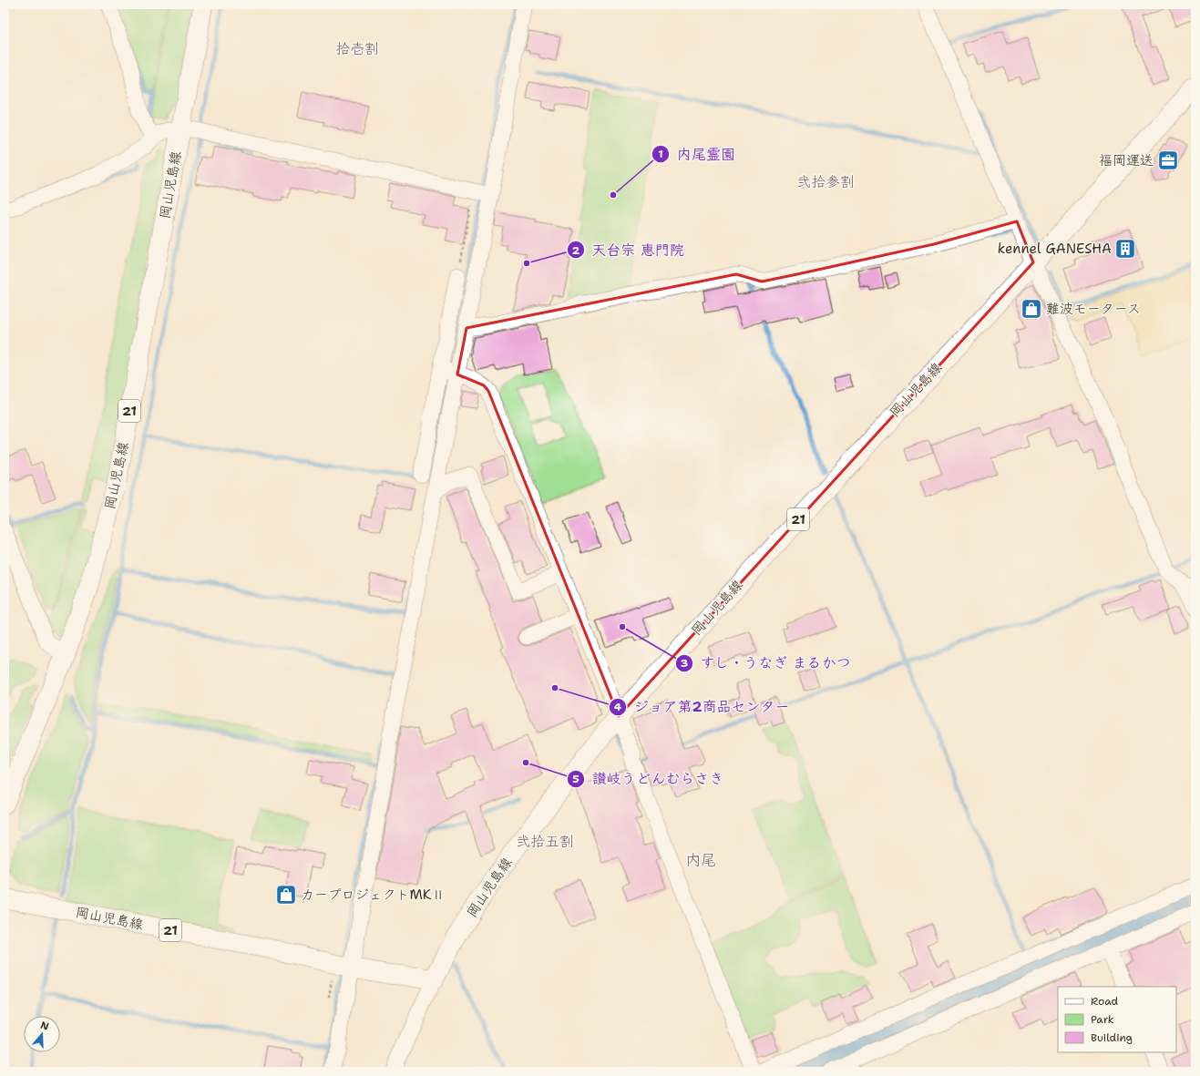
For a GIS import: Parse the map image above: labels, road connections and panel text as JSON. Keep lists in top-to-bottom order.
{
  "streets": {
    "main road": ["岡山児島線", "21"]
  },
  "districts": [
    "拾壱割",
    "弐拾参割",
    "弐拾五割",
    "内尾"
  ],
  "places": {
    "office": ["福岡運送"],
    "other": [
      "内尾霊園",
      "天台宗 恵門院",
      "すし・うなぎ まるかつ",
      "ジョア第2商品センター",
      "讃岐うどんむらさき"
    ],
    "building": ["kennel GANESHA"],
    "shop": ["難波モータース", "カープロジェクトMKⅡ"]
  },
  "legend": ["Road", "Park", "Building"],
  "north": "top"
}
